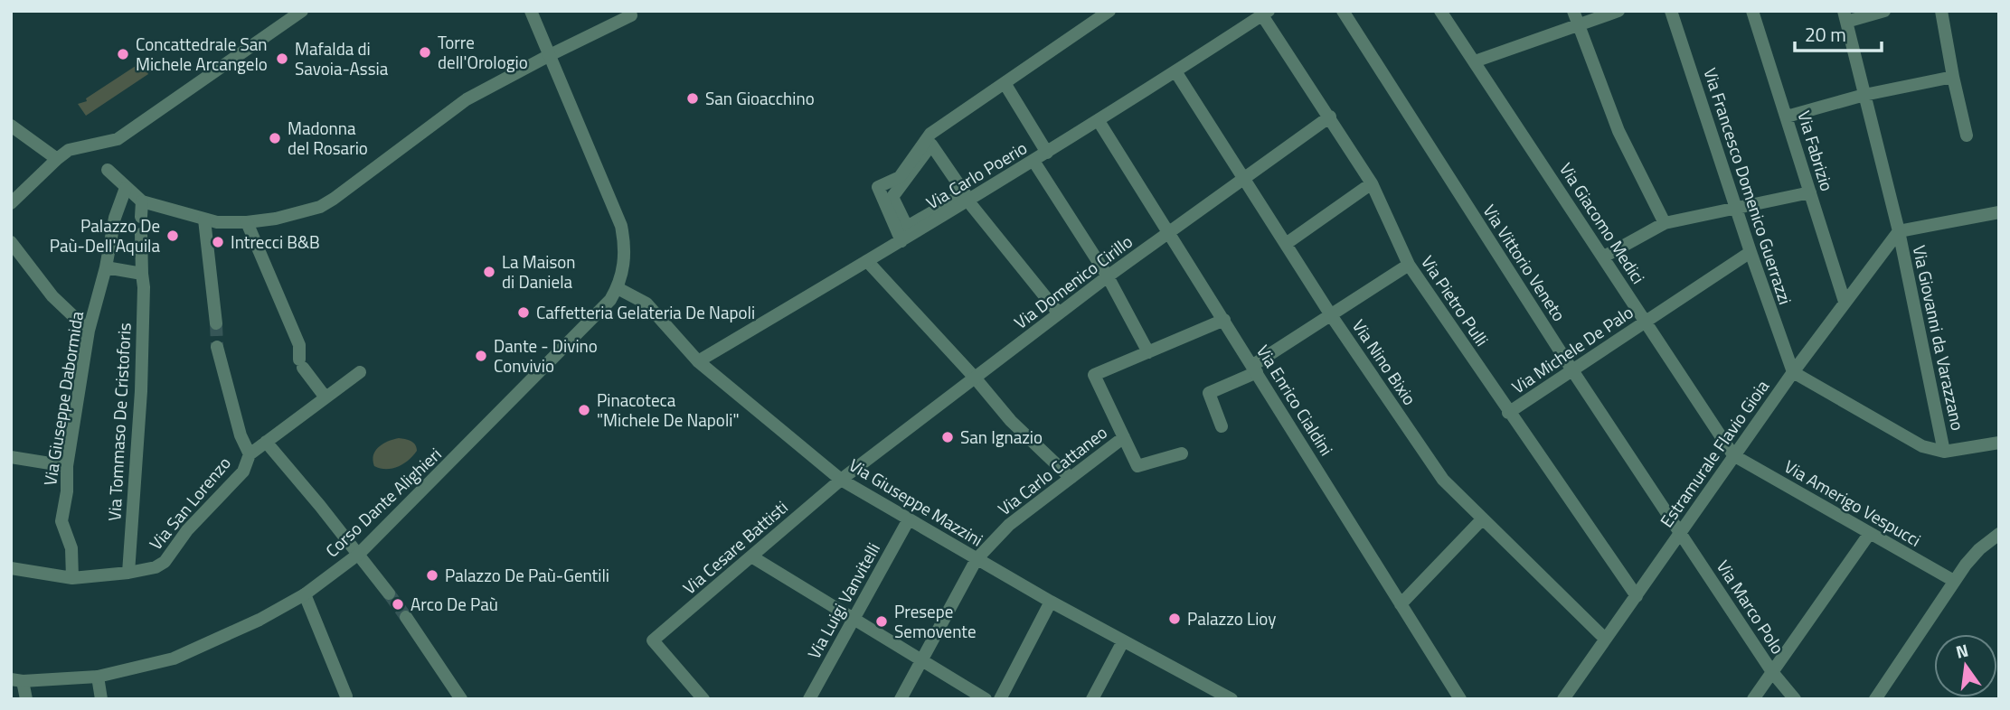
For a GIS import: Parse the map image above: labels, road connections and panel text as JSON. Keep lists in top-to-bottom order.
{
  "streets": {
    "street": [
      "Via Fabrizio",
      "Via Carlo Poerio",
      "Via Francesco Domenico Guerrazzi",
      "Via Giacomo Medici",
      "Via Vittorio Veneto",
      "Via Domenico Cirillo",
      "Via Pietro Pulli",
      "Via Giovanni da Varazzano",
      "Via Michele De Palo",
      "Via Nino Bixio",
      "Via Giuseppe Dabormida",
      "Via Enrico Cialdini",
      "Via Tommaso De Cristoforis",
      "Estramurale Flavio Gioia",
      "Via Carlo Cattaneo",
      "Corso Dante Alighieri",
      "Via Giuseppe Mazzini",
      "Via San Lorenzo",
      "Via Amerigo Vespucci",
      "Via Cesare Battisti",
      "Via Luigi Vanvitelli",
      "Via Marco Polo"
    ]
  },
  "crossings": [
    ["Via Fabrizio", "Estramurale Flavio Gioia"],
    ["Via Carlo Poerio", "Via Pietro Pulli"],
    ["Via Carlo Poerio", "Via Nino Bixio"],
    ["Via Carlo Poerio", "Via Enrico Cialdini"],
    ["Via Carlo Poerio", "Via Giuseppe Mazzini"],
    ["Via Francesco Domenico Guerrazzi", "Via Michele De Palo"],
    ["Via Francesco Domenico Guerrazzi", "Estramurale Flavio Gioia"],
    ["Via Giacomo Medici", "Via Michele De Palo"],
    ["Via Giacomo Medici", "Estramurale Flavio Gioia"],
    ["Via Giacomo Medici", "Via Amerigo Vespucci"],
    ["Via Vittorio Veneto", "Via Michele De Palo"],
    ["Via Vittorio Veneto", "Estramurale Flavio Gioia"],
    ["Via Vittorio Veneto", "Via Marco Polo"],
    ["Via Domenico Cirillo", "Via Pietro Pulli"],
    ["Via Domenico Cirillo", "Via Nino Bixio"],
    ["Via Domenico Cirillo", "Via Enrico Cialdini"],
    ["Via Domenico Cirillo", "Via Giuseppe Mazzini"],
    ["Via Domenico Cirillo", "Via Cesare Battisti"],
    ["Via Pietro Pulli", "Via Michele De Palo"],
    ["Via Pietro Pulli", "Estramurale Flavio Gioia"],
    ["Via Giovanni da Varazzano", "Estramurale Flavio Gioia"],
    ["Via Nino Bixio", "Estramurale Flavio Gioia"],
    ["Via Giuseppe Dabormida", "Via San Lorenzo"],
    ["Via Tommaso De Cristoforis", "Via San Lorenzo"],
    ["Estramurale Flavio Gioia", "Via Amerigo Vespucci"],
    ["Estramurale Flavio Gioia", "Via Marco Polo"],
    ["Via Carlo Cattaneo", "Via Giuseppe Mazzini"],
    ["Corso Dante Alighieri", "Via Giuseppe Mazzini"],
    ["Via Giuseppe Mazzini", "Via Cesare Battisti"],
    ["Via Giuseppe Mazzini", "Via Luigi Vanvitelli"]
  ],
  "places": [
    "Torre dell'Orologio",
    "Concattedrale San Michele Arcangelo",
    "Mafalda di Savoia-Assia",
    "San Gioacchino",
    "Madonna del Rosario",
    "Palazzo De Paù-Dell'Aquila",
    "Intrecci B&B",
    "La Maison di Daniela",
    "Caffetteria Gelateria De Napoli",
    "Dante - Divino Convivio",
    "Pinacoteca \"Michele De Napoli\"",
    "San Ignazio",
    "Palazzo De Paù-Gentili",
    "Arco De Paù",
    "Palazzo Lioy",
    "Presepe Semovente"
  ],
  "scale_bar": "20 m",
  "north": "top"
}
